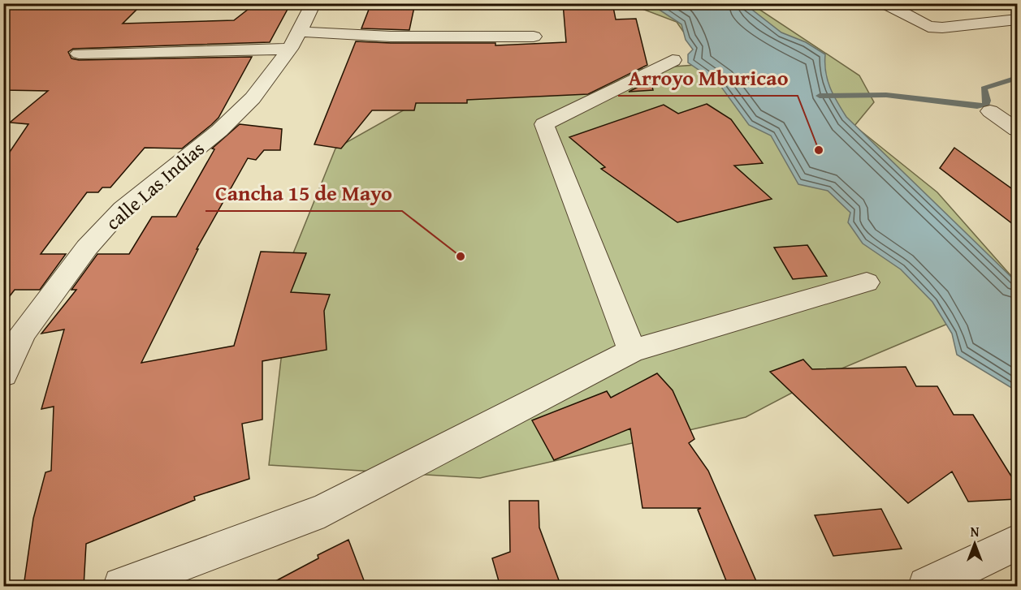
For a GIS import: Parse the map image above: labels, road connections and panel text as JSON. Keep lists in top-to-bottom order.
{
  "streets": {
    "street": ["calle Las Indias"]
  },
  "places": ["Arroyo Mburicao", "Cancha 15 de Mayo"],
  "north": "top"
}
